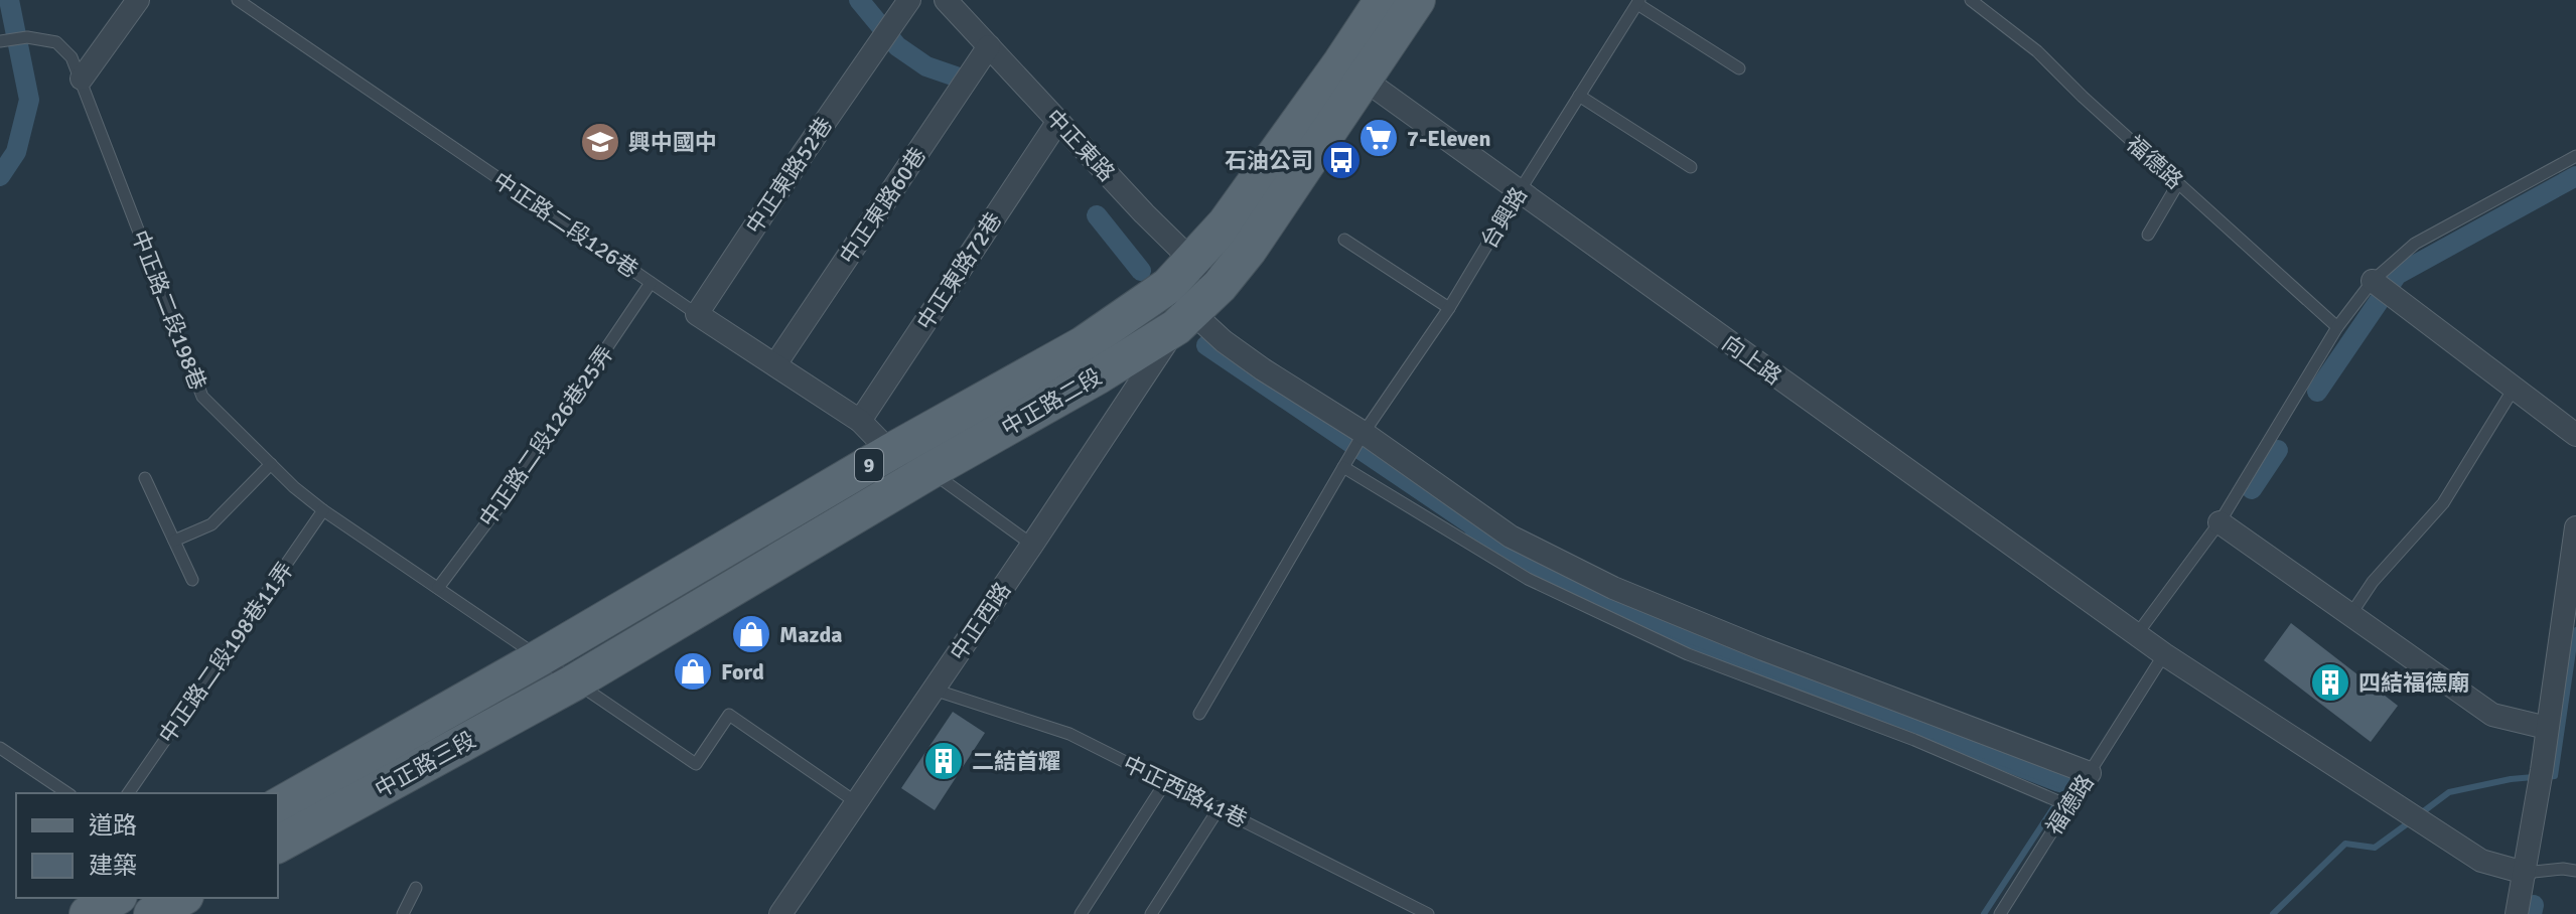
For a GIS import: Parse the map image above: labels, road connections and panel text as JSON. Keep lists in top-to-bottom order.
{
  "streets": {
    "main road": ["中正路二段", "9", "中正路三段"],
    "street": [
      "中正東路",
      "中正東路52巷",
      "中正東路60巷",
      "中正路二段126巷",
      "中正東路72巷",
      "向上路",
      "中正西路"
    ],
    "lane": [
      "福德路",
      "台興路",
      "中正路二段198巷",
      "中正路二段126巷25弄",
      "中正路二段198巷11弄",
      "中正西路41巷"
    ]
  },
  "crossings": [
    ["中正東路", "福德路"],
    ["中正東路", "中正東路60巷"],
    ["中正東路", "台興路"],
    ["中正東路", "中正東路72巷"],
    ["中正東路", "中正路二段"],
    ["中正東路", "中正西路"],
    ["福德路", "向上路"],
    ["中正東路52巷", "中正路二段126巷"],
    ["中正東路60巷", "中正路二段126巷"],
    ["台興路", "向上路"],
    ["中正路二段126巷", "中正東路72巷"],
    ["中正路二段126巷", "中正路二段"],
    ["中正路二段126巷", "中正路二段126巷25弄"],
    ["中正路二段198巷", "中正路二段"],
    ["中正路二段198巷", "中正路二段126巷25弄"],
    ["中正路二段198巷", "中正西路"],
    ["中正路二段198巷", "中正路二段198巷11弄"],
    ["中正路二段198巷", "中正路三段"],
    ["向上路", "中正路二段"],
    ["中正路二段", "中正西路"],
    ["中正路二段", "中正路三段"],
    ["中正西路", "中正西路41巷"]
  ],
  "places": {
    "supermarket": ["7-Eleven"],
    "school or university": ["興中國中"],
    "bus stop": ["石油公司"],
    "shop": ["Mazda", "Ford"],
    "building": ["四結福德廟", "二結首耀"]
  },
  "legend": ["道路", "建築"]
}
